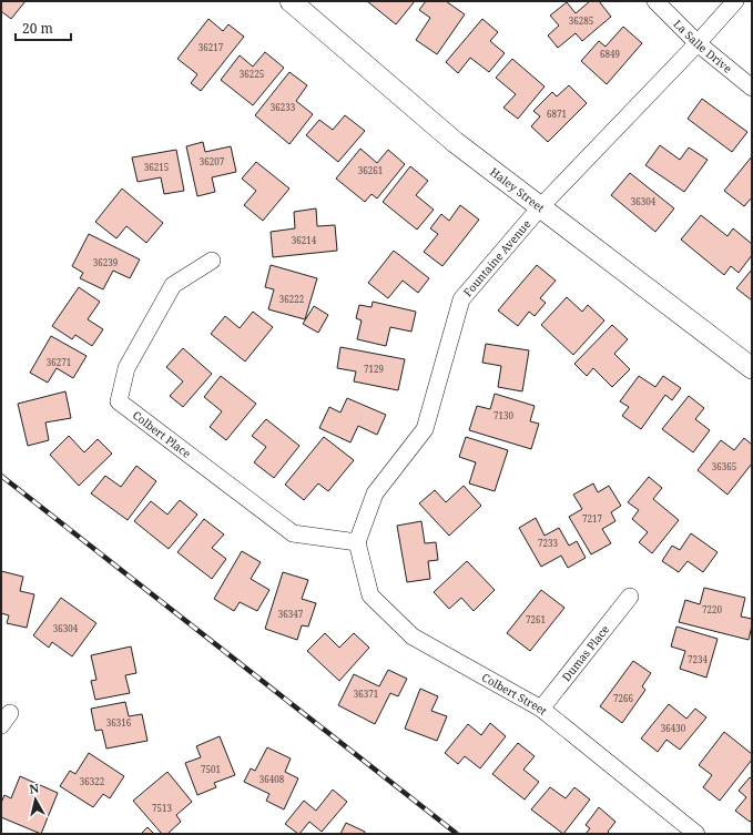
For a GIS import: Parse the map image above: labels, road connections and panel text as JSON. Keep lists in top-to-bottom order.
{
  "streets": {
    "street": [
      "La Salle Drive",
      "Haley Street",
      "Fountaine Avenue",
      "Colbert Place",
      "Dumas Place",
      "Colbert Street"
    ]
  },
  "crossings": [
    ["La Salle Drive", "Fountaine Avenue"],
    ["Haley Street", "Fountaine Avenue"],
    ["Fountaine Avenue", "Colbert Place"],
    ["Fountaine Avenue", "Colbert Street"],
    ["Colbert Place", "Colbert Street"],
    ["Dumas Place", "Colbert Street"]
  ],
  "house_numbers": [
    "36285",
    "36217",
    "6849",
    "36225",
    "36233",
    "6871",
    "36207",
    "36215",
    "36261",
    "36304",
    "36214",
    "36239",
    "36222",
    "36271",
    "7129",
    "7130",
    "36365",
    "7217",
    "7233",
    "7220",
    "36347",
    "7261",
    "36304",
    "7234",
    "36371",
    "7266",
    "36316",
    "36430",
    "7501",
    "36408",
    "36322",
    "7513"
  ],
  "scale_bar": "20 m",
  "north": "top"
}
